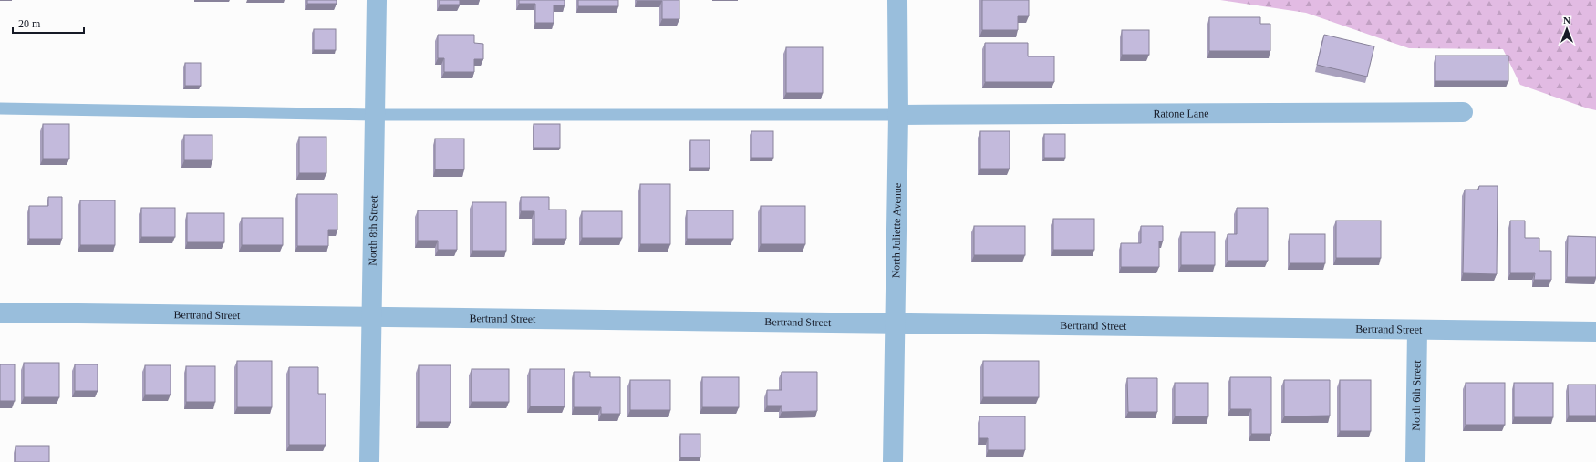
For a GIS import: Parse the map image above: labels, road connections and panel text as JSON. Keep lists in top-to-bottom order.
{
  "streets": {
    "street": [
      "Ratone Lane",
      "North 8th Street",
      "North Juliette Avenue",
      "Bertrand Street",
      "North 6th Street"
    ]
  },
  "crossings": [
    ["Ratone Lane", "North Juliette Avenue"],
    ["North 8th Street", "Bertrand Street"],
    ["North Juliette Avenue", "Bertrand Street"],
    ["Bertrand Street", "North 6th Street"]
  ],
  "scale_bar": "20 m",
  "north": "top"
}
